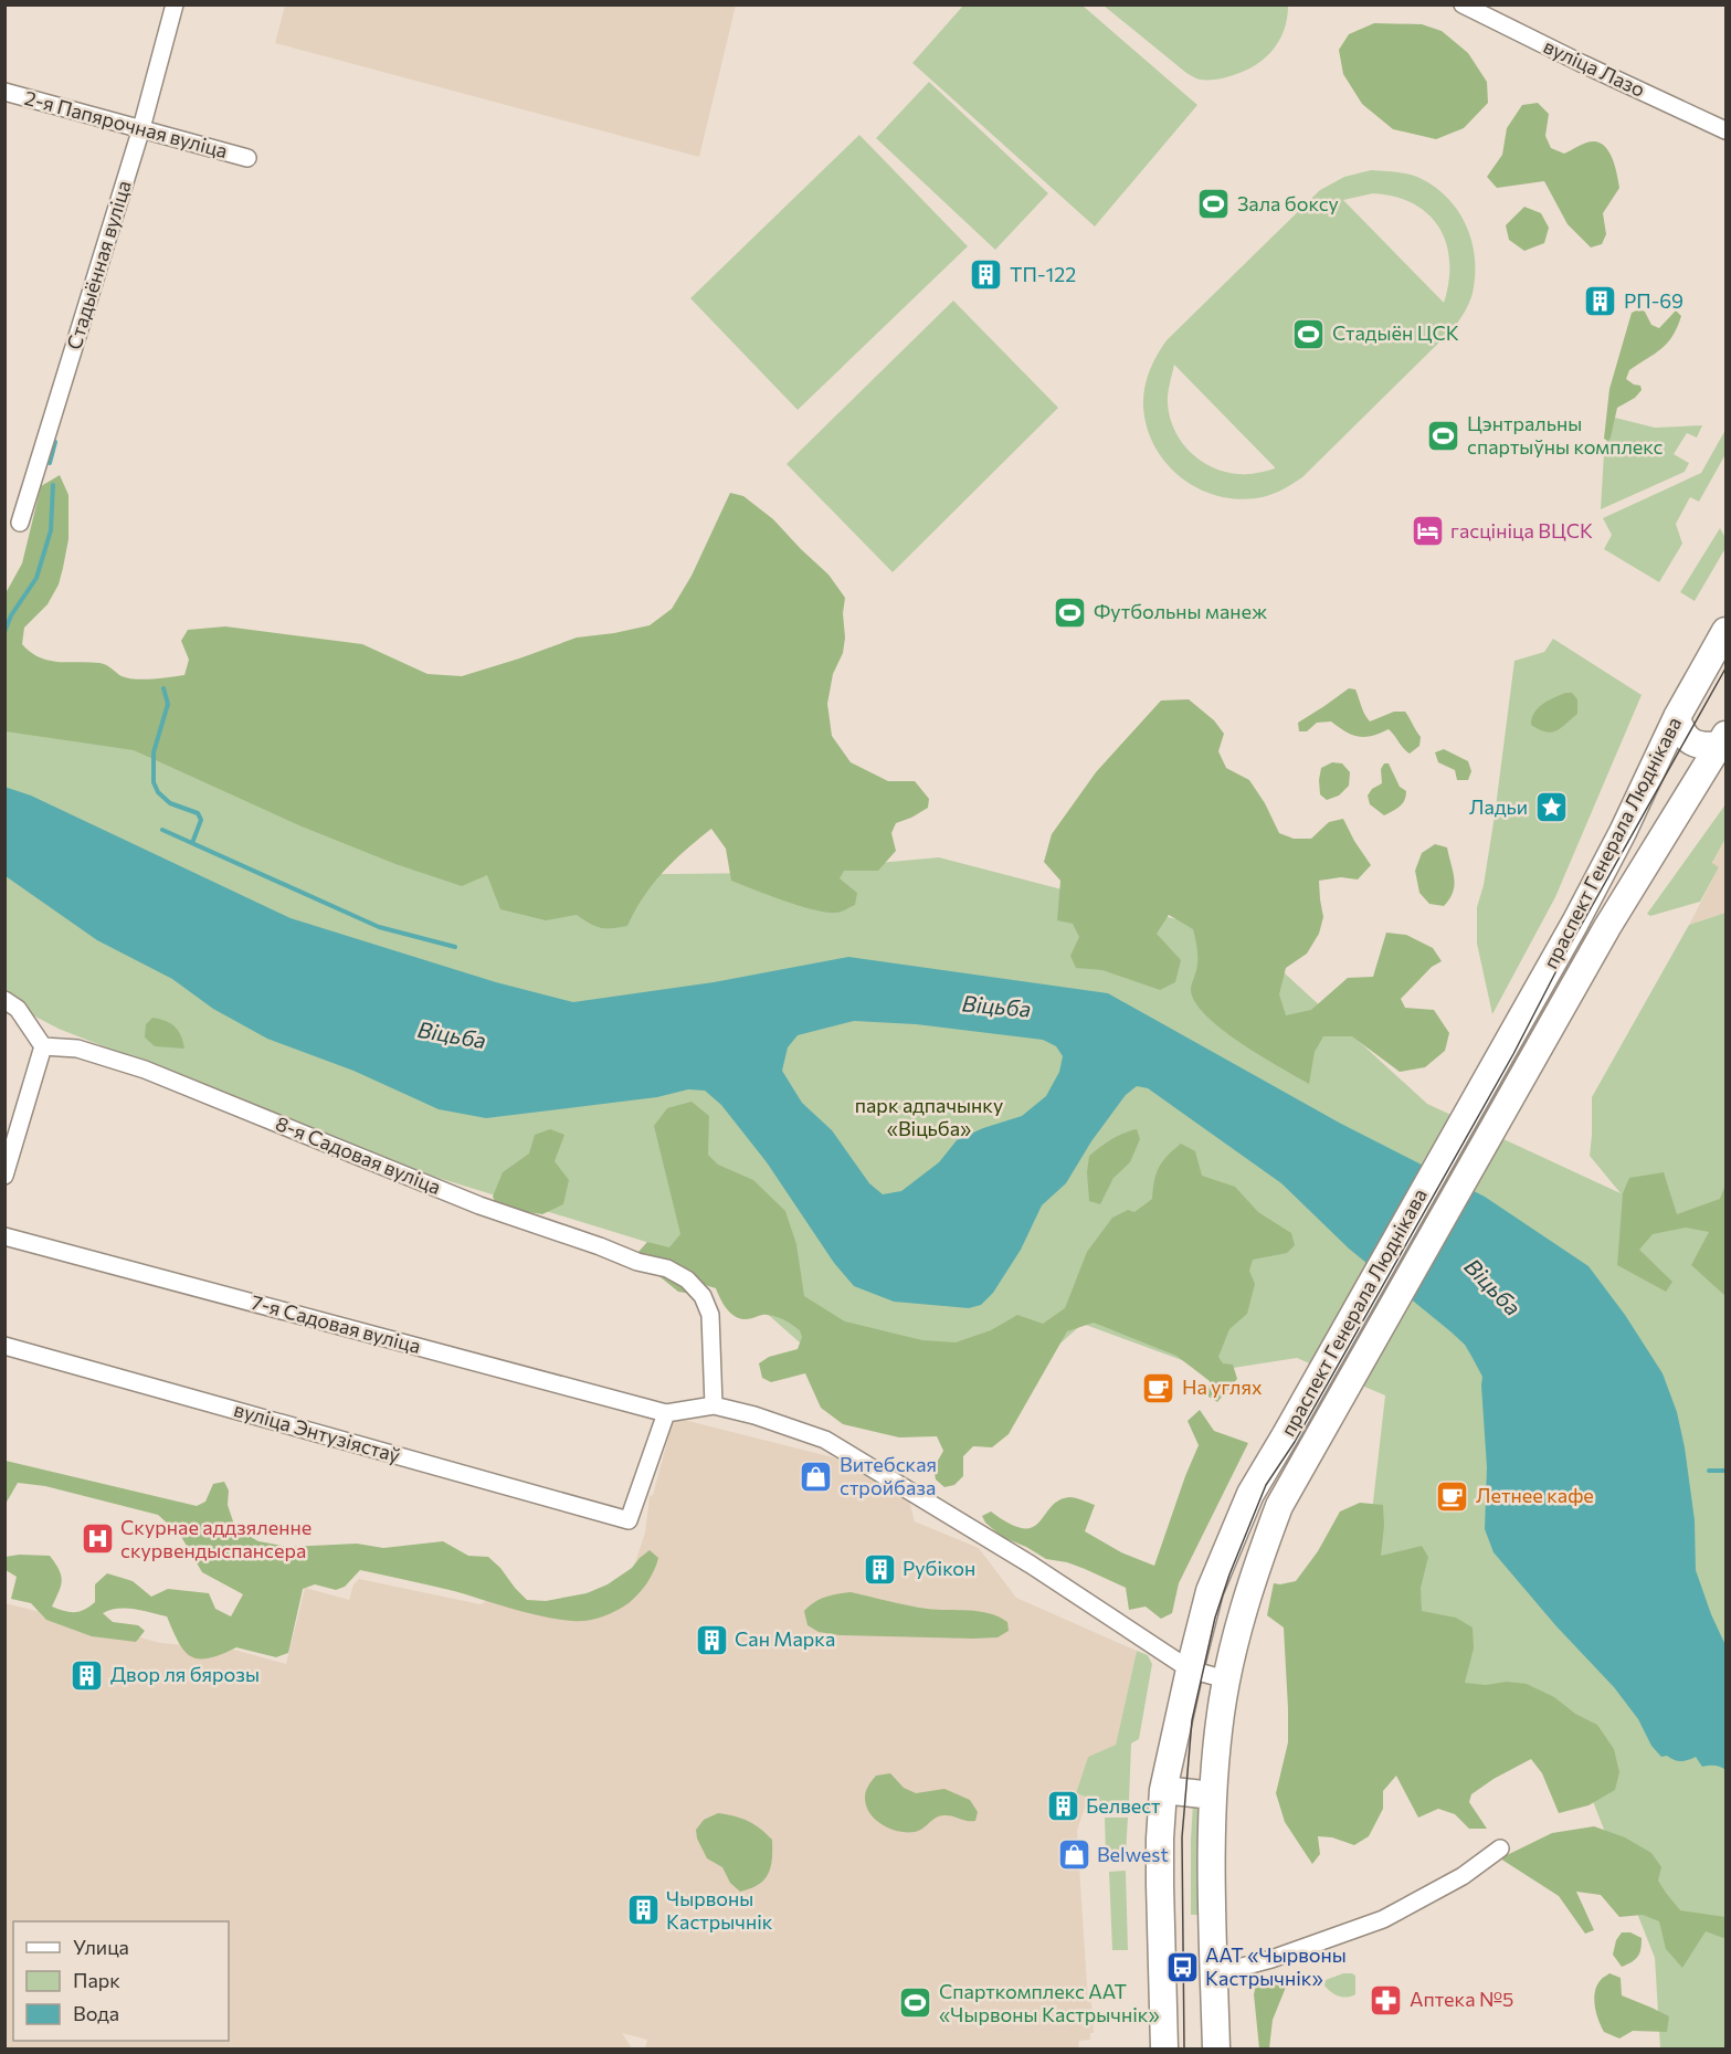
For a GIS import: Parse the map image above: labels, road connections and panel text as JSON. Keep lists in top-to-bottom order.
{
  "streets": {
    "main road": ["праспект Генерала Люднікава"],
    "street": [
      "вуліца Лазо",
      "2-я Папярочная вуліца",
      "Стадыённая вуліца",
      "8-я Садовая вуліца",
      "7-я Садовая вуліца",
      "вуліца Энтузіястаў"
    ]
  },
  "crossings": [
    ["2-я Папярочная вуліца", "Стадыённая вуліца"],
    ["7-я Садовая вуліца", "вуліца Энтузіястаў"]
  ],
  "water": ["Віцьба"],
  "parks": ["парк адпачынку «Віцьба»"],
  "places": {
    "sports": [
      "Зала боксу",
      "Стадыён ЦСК",
      "Цэнтральны спартыўны комплекс",
      "Футбольны манеж",
      "Спарткомплекс ААТ «Чырвоны Кастрычнік»"
    ],
    "building": [
      "ТП-122",
      "РП-69",
      "Рубікон",
      "Сан Марка",
      "Двор ля бярозы",
      "Белвест",
      "Чырвоны Кастрычнік"
    ],
    "hotel": ["гасцініца ВЦСК"],
    "place": ["Ладьи"],
    "cafe": ["На углях", "Летнее кафе"],
    "shop": ["Витебская стройбаза", "Belwest"],
    "hospital": ["Скурнае аддзяленне скурвендыспансера"],
    "bus stop": ["ААТ «Чырвоны Кастрычнік»"],
    "pharmacy": ["Аптека №5"]
  },
  "legend": ["Улица", "Парк", "Вода"]
}
